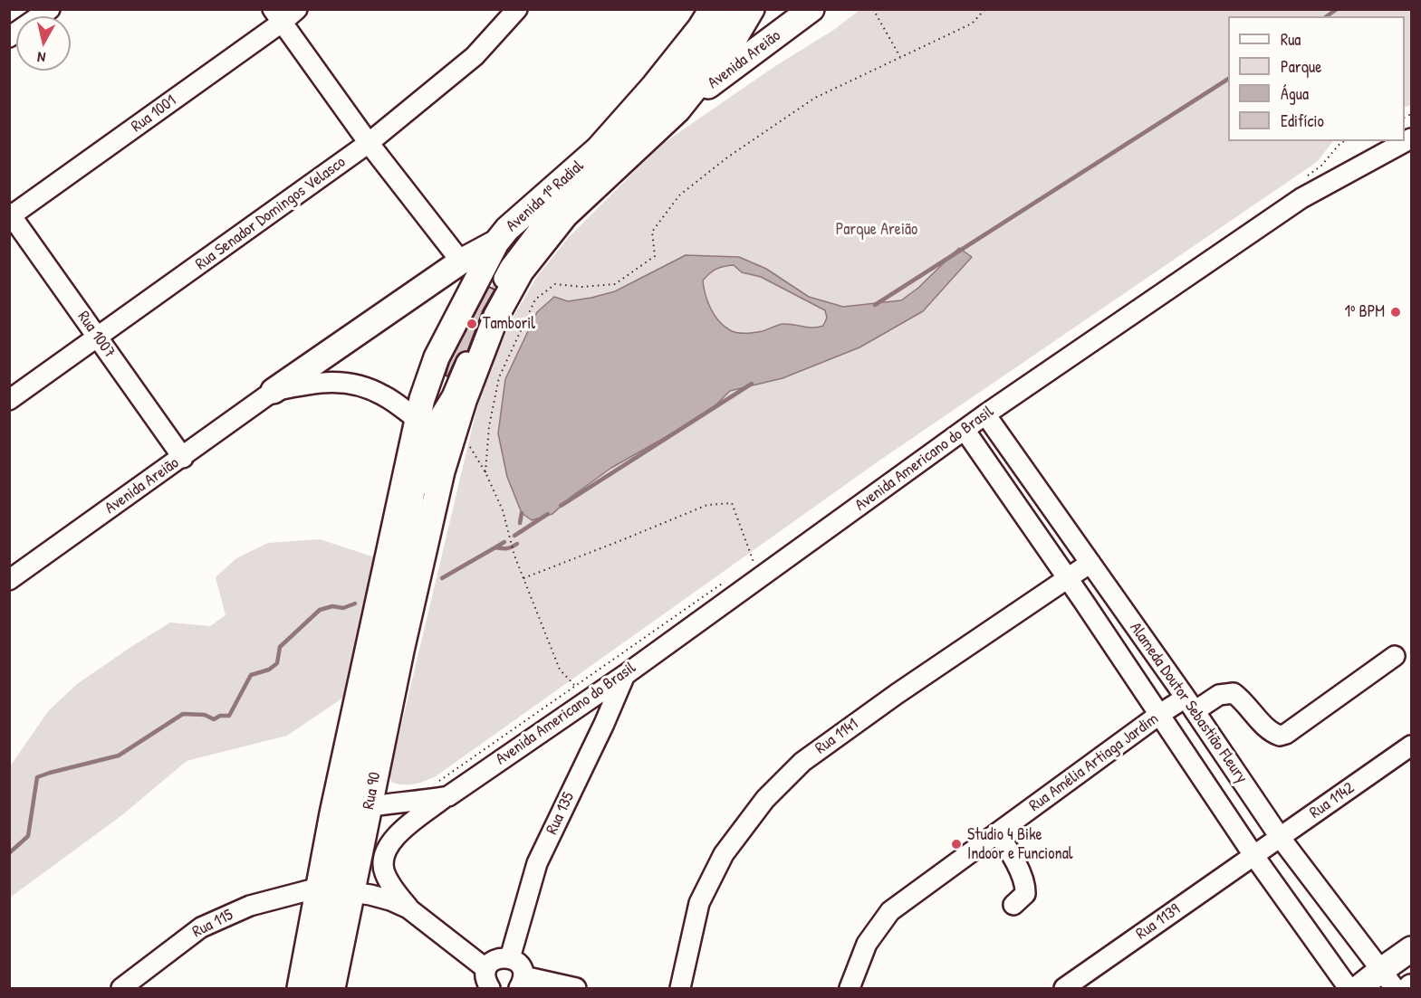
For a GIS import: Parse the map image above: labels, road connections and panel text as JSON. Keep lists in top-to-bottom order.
{
  "streets": {
    "main road": ["Avenida Areião", "Avenida 1ª Radial", "Rua 90"],
    "street": [
      "Rua 1001",
      "Rua Senador Domingos Velasco",
      "Rua 1007",
      "Avenida Americano do Brasil",
      "Alameda Doutor Sebastião Fleury",
      "Rua 1141",
      "Rua Amélia Artiaga Jardim",
      "Rua 1142",
      "Rua 135",
      "Rua 1139",
      "Rua 115"
    ]
  },
  "crossings": [
    ["Avenida Areião", "Avenida 1ª Radial"],
    ["Avenida Areião", "Rua 1007"],
    ["Rua 1001", "Rua 1007"],
    ["Avenida 1ª Radial", "Rua 90"],
    ["Rua Senador Domingos Velasco", "Rua 1007"],
    ["Avenida Americano do Brasil", "Alameda Doutor Sebastião Fleury"],
    ["Avenida Americano do Brasil", "Rua 90"],
    ["Avenida Americano do Brasil", "Rua 135"],
    ["Alameda Doutor Sebastião Fleury", "Rua 1141"],
    ["Alameda Doutor Sebastião Fleury", "Rua Amélia Artiaga Jardim"],
    ["Alameda Doutor Sebastião Fleury", "Rua 1142"],
    ["Alameda Doutor Sebastião Fleury", "Rua 1139"],
    ["Rua 90", "Rua 115"],
    ["Rua 1142", "Rua 1139"]
  ],
  "parks": ["Parque Areião"],
  "places": ["1º BPM", "Tamboril", "Studio 4 Bike Indoor e Funcional"],
  "legend": [
    "Rua",
    "Parque",
    "Água",
    "Edifício"
  ],
  "north": "bottom"
}
